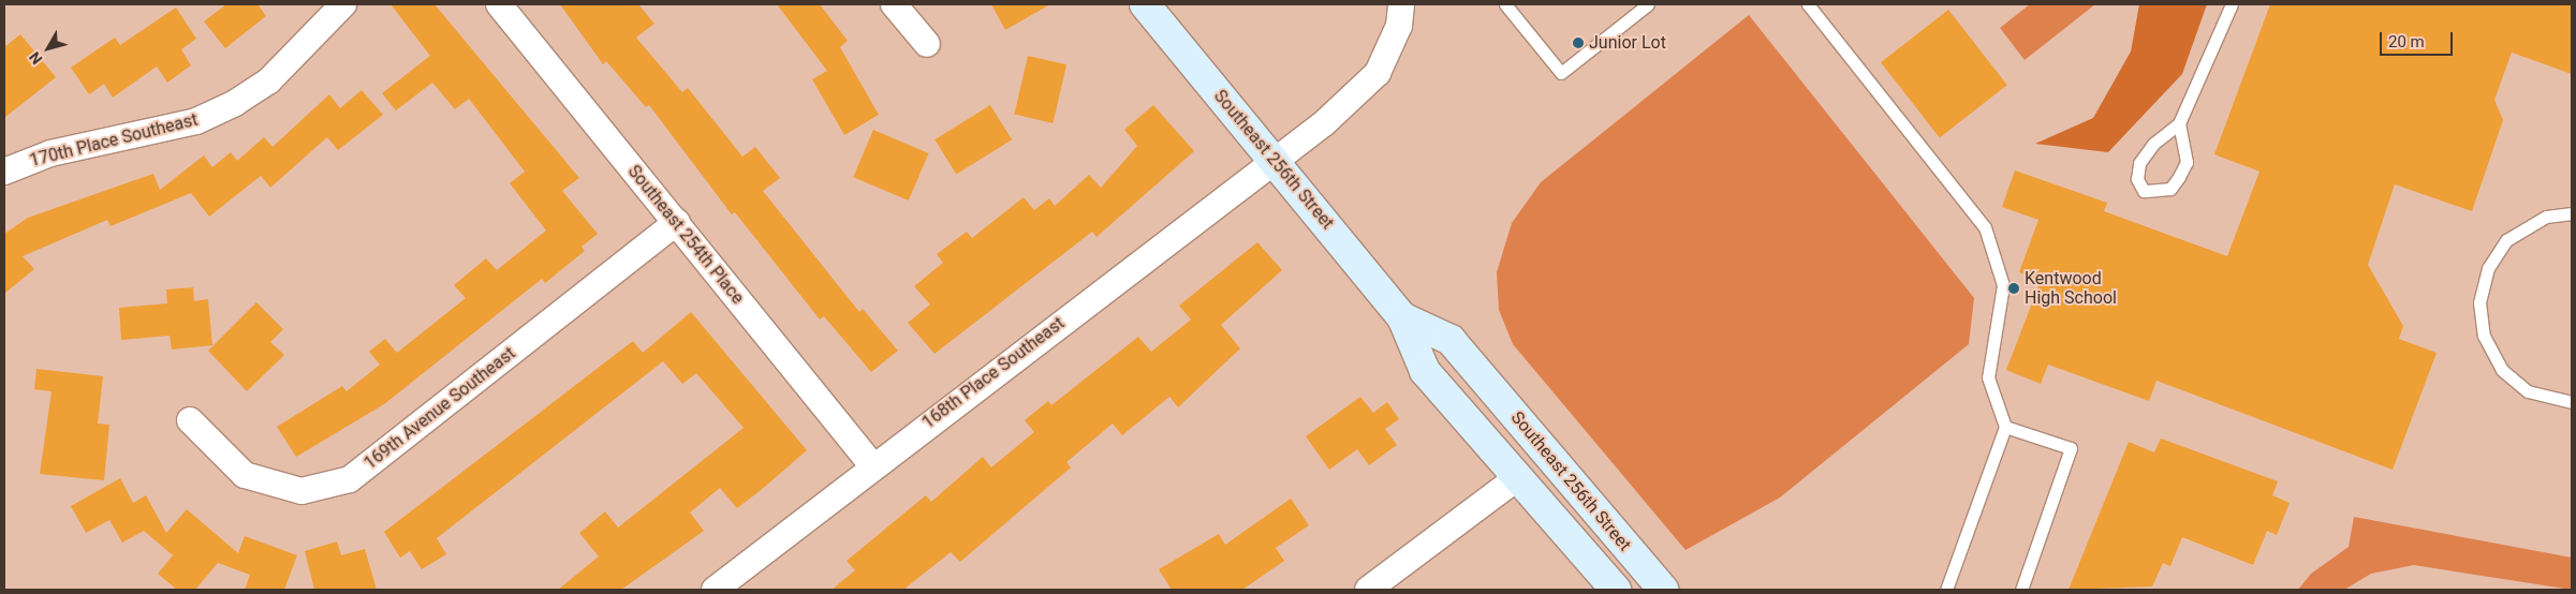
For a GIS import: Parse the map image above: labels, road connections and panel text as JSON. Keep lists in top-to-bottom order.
{
  "streets": {
    "main road": ["Southeast 256th Street"],
    "street": [
      "170th Place Southeast",
      "Southeast 254th Place",
      "168th Place Southeast",
      "169th Avenue Southeast"
    ]
  },
  "crossings": [
    ["Southeast 256th Street", "168th Place Southeast"],
    ["Southeast 254th Place", "168th Place Southeast"],
    ["Southeast 254th Place", "169th Avenue Southeast"]
  ],
  "places": ["Junior Lot", "Kentwood High School"],
  "scale_bar": "20 m",
  "north": "bottom left"
}
